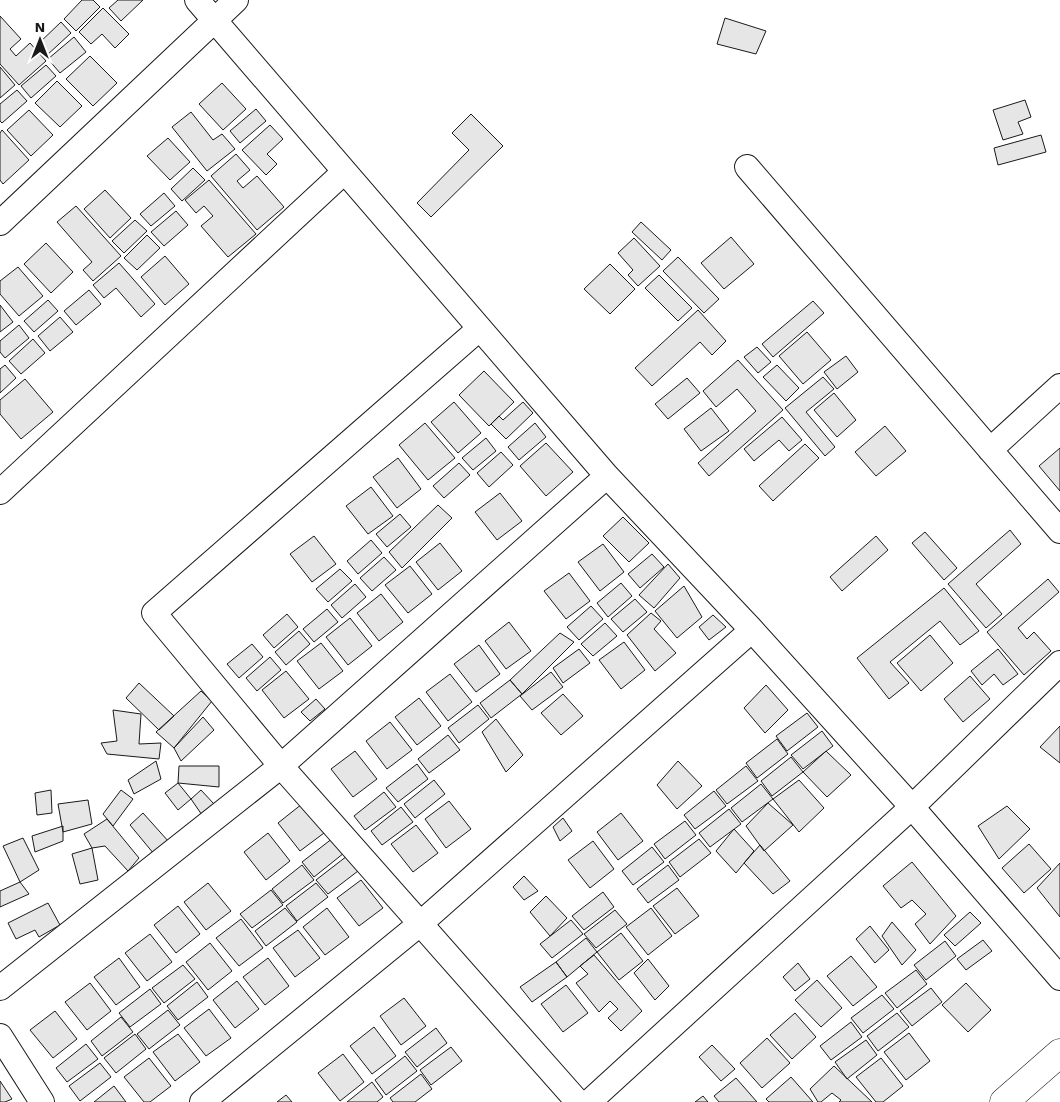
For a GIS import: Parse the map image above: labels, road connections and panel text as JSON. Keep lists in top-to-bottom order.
{
  "north": "top"
}
